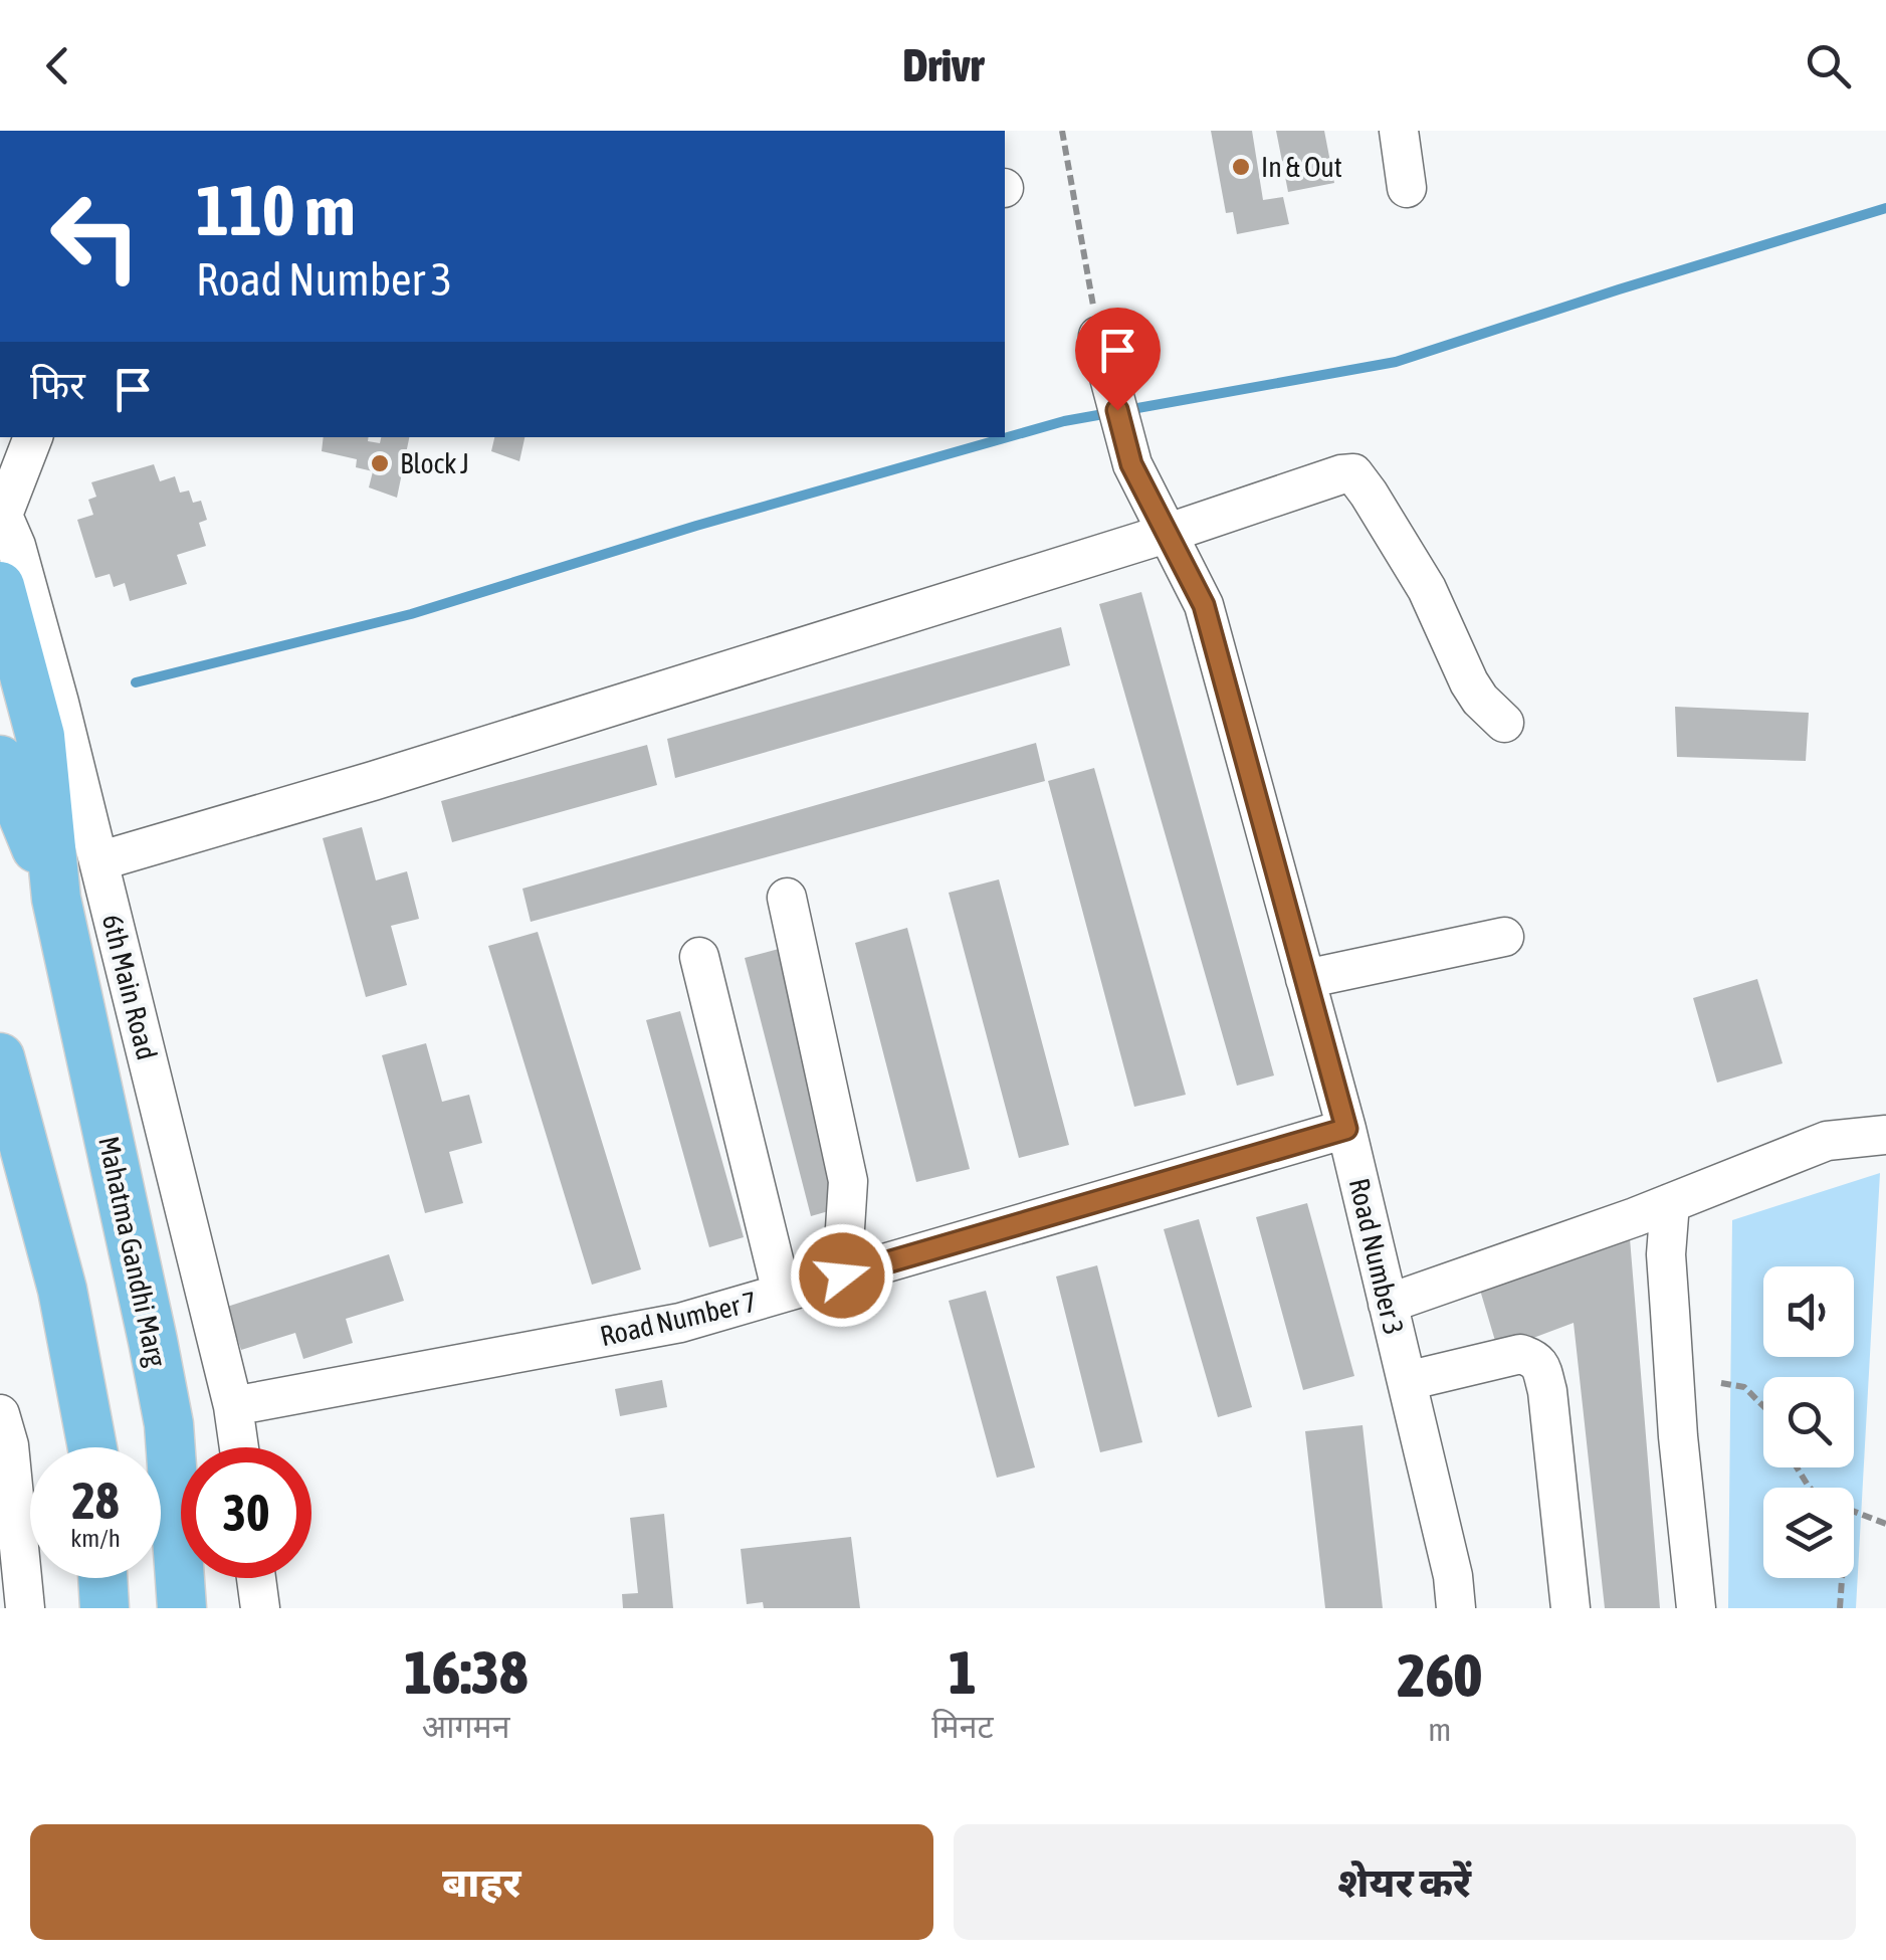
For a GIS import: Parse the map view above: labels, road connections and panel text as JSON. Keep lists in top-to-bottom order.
{
  "streets": {
    "main road": ["Mahatma Gandhi Marg"],
    "street": ["6th Main Road", "Road Number 3", "Road Number 7"]
  },
  "crossings": [
    ["6th Main Road", "Road Number 7"],
    ["Road Number 3", "Road Number 7"]
  ],
  "places": ["In & Out", "Block J"],
  "page": {
    "header": "Drivr",
    "turn": ["110 m", "Road Number 3"],
    "then": "फिर",
    "speed": "28 km/h",
    "limit": "30",
    "eta": [
      "16:38",
      "आगमन",
      "1",
      "मिनट",
      "260",
      "m"
    ],
    "buttons": ["बाहर", "शेयर करें"]
  }
}
